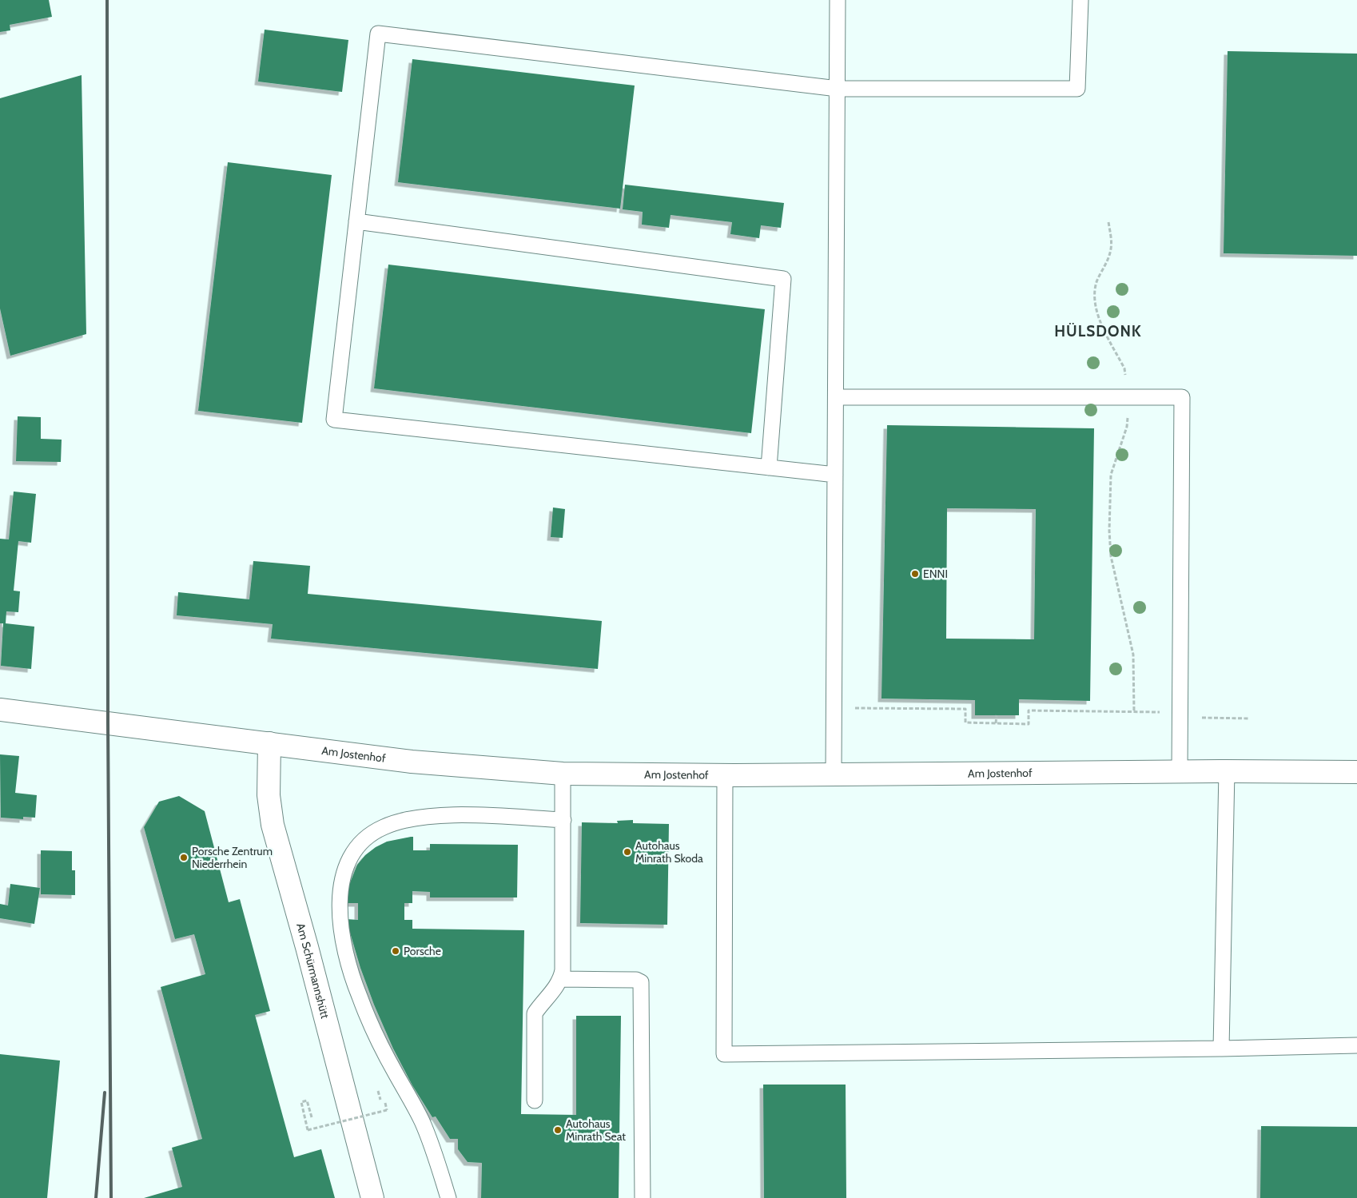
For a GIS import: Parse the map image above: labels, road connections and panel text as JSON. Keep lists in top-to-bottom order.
{
  "streets": {
    "street": ["Am Jostenhof", "Am Schürmannshütt"]
  },
  "crossings": [
    ["Am Jostenhof", "Am Schürmannshütt"]
  ],
  "districts": ["HÜLSDONK"],
  "places": [
    "ENNI",
    "Autohaus Minrath Skoda",
    "Porsche Zentrum Niederrhein",
    "Porsche",
    "Autohaus Minrath Seat"
  ]
}
